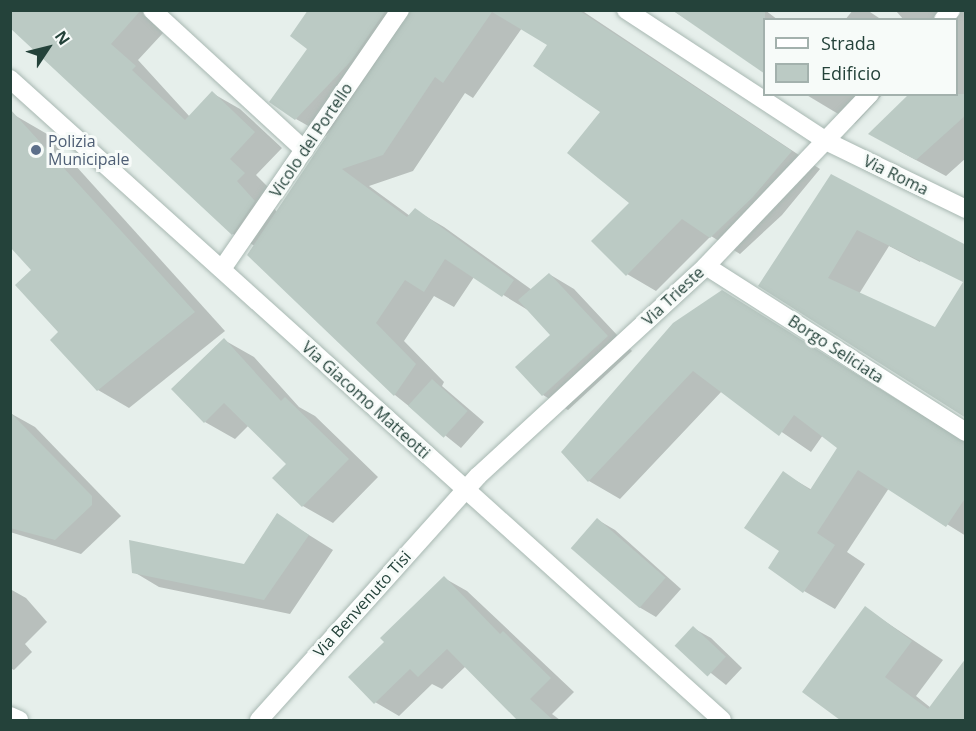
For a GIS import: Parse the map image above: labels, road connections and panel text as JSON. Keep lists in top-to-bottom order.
{
  "streets": {
    "street": [
      "Vicolo del Portello",
      "Via Roma",
      "Via Trieste",
      "Borgo Seliciata",
      "Via Giacomo Matteotti",
      "Via Benvenuto Tisi"
    ]
  },
  "crossings": [
    ["Vicolo del Portello", "Via Giacomo Matteotti"],
    ["Via Roma", "Via Trieste"],
    ["Via Trieste", "Borgo Seliciata"],
    ["Via Trieste", "Via Giacomo Matteotti"],
    ["Via Trieste", "Via Benvenuto Tisi"],
    ["Via Giacomo Matteotti", "Via Benvenuto Tisi"]
  ],
  "places": ["Polizia Municipale"],
  "legend": ["Strada", "Edificio"],
  "north": "top right"
}
